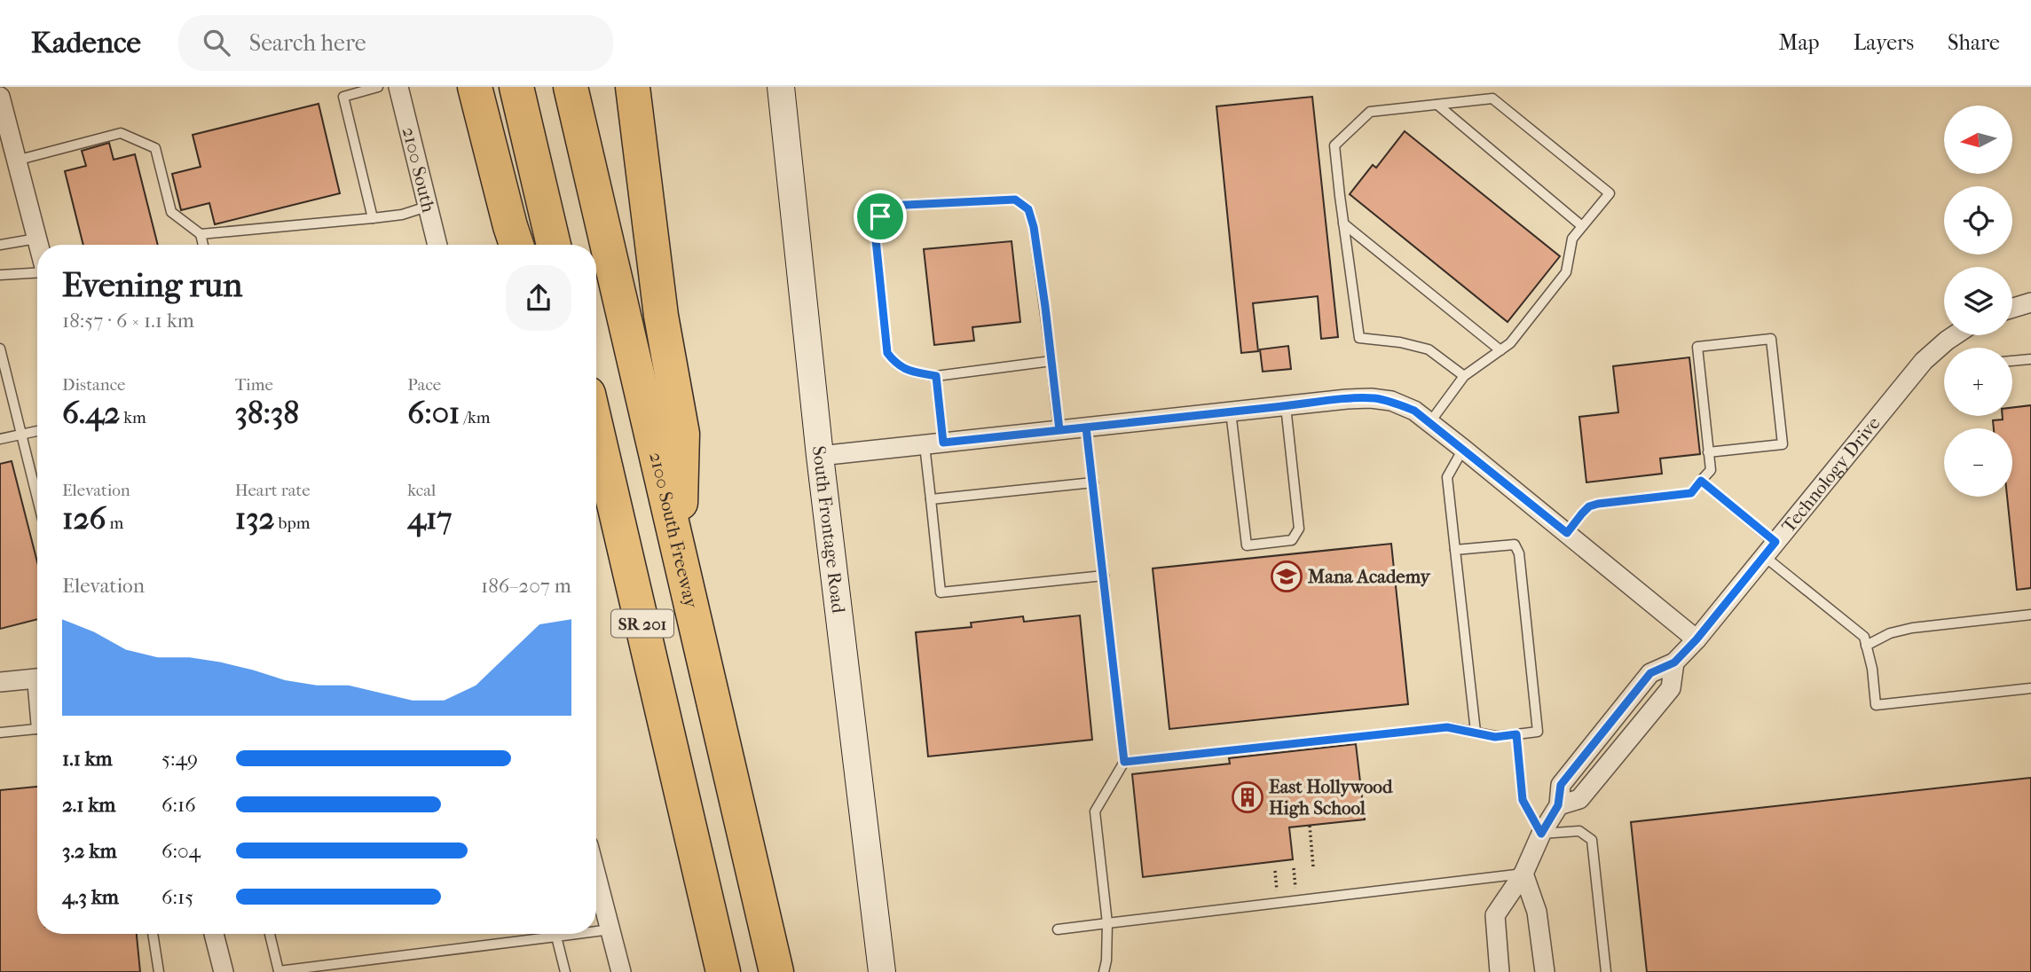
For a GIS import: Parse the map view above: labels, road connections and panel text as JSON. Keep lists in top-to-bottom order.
{
  "streets": {
    "highway": ["2100 South Freeway", "SR 201"],
    "street": ["2100 South", "Technology Drive", "South Frontage Road"]
  },
  "places": {
    "school or university": ["Mana Academy"],
    "building": ["East Hollywood High School"]
  },
  "north": "left",
  "page": {
    "header": "Kadence",
    "search": "Search here",
    "nav": ["Map", "Layers", "Share"],
    "map_buttons": ["+", "−"],
    "heading": ["Evening run", "18:57 · 6 × 1.1 km"],
    "stats": [
      ["Distance", "6.42 km"],
      ["Time", "38:38"],
      ["Pace", "6:01 /km"],
      ["Elevation", "126 m"],
      ["Heart rate", "132 bpm"],
      ["kcal", "417"]
    ],
    "chart": ["Elevation", "186–207 m"],
    "list": [
      {
        "name": "1.1 km",
        "note": "5:49"
      },
      {
        "name": "2.1 km",
        "note": "6:16"
      },
      {
        "name": "3.2 km",
        "note": "6:04"
      },
      {
        "name": "4.3 km",
        "note": "6:15"
      }
    ]
  }
}
